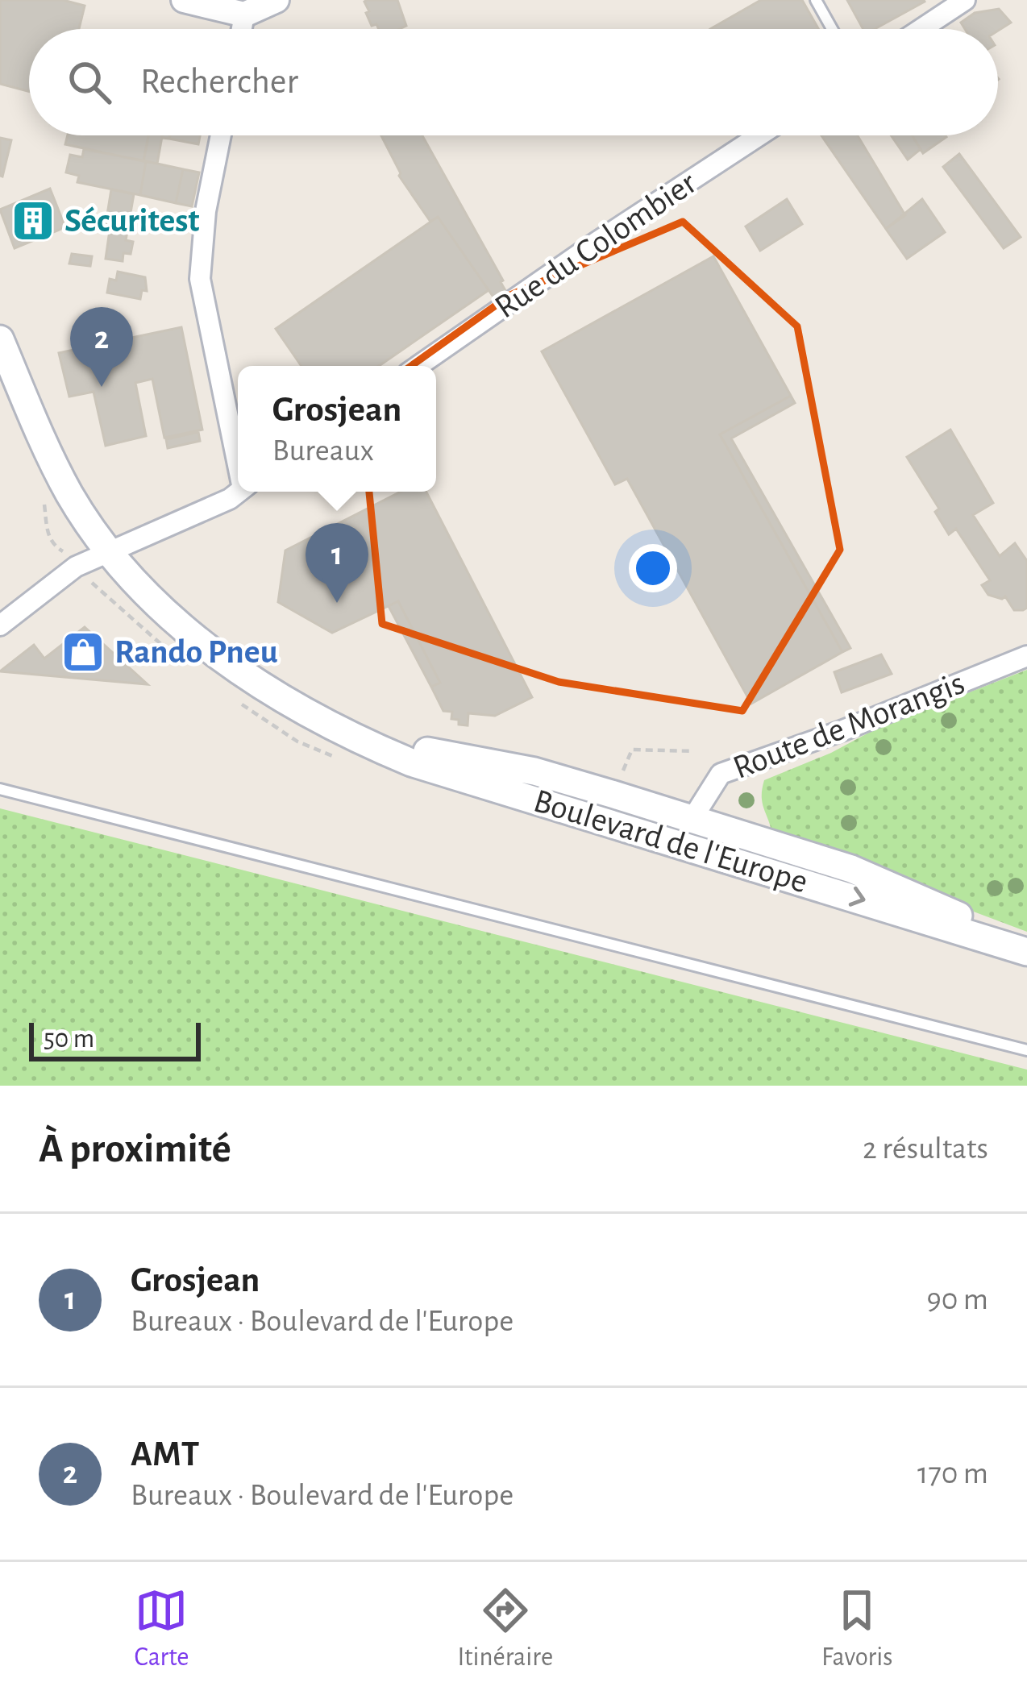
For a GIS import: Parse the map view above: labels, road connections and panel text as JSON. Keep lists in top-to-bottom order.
{
  "streets": {
    "main road": ["Boulevard de l'Europe"],
    "street": ["Rue du Colombier", "Route de Morangis"]
  },
  "crossings": [
    ["Route de Morangis", "Boulevard de l'Europe"]
  ],
  "places": {
    "building": ["Sécuritest"],
    "shop": ["Rando Pneu"]
  },
  "scale_bar": "50 m",
  "page": {
    "search": "Rechercher",
    "pins": ["2", "1"],
    "popup": ["Grosjean", "Bureaux"],
    "scale": "50 m",
    "heading": ["À proximité", "2 résultats"],
    "list": [
      {
        "mark": "1",
        "name": "Grosjean",
        "note": "Bureaux · Boulevard de l'Europe",
        "value": "90 m"
      },
      {
        "mark": "2",
        "name": "AMT",
        "note": "Bureaux · Boulevard de l'Europe",
        "value": "170 m"
      }
    ],
    "nav": ["Carte", "Itinéraire", "Favoris"]
  }
}
